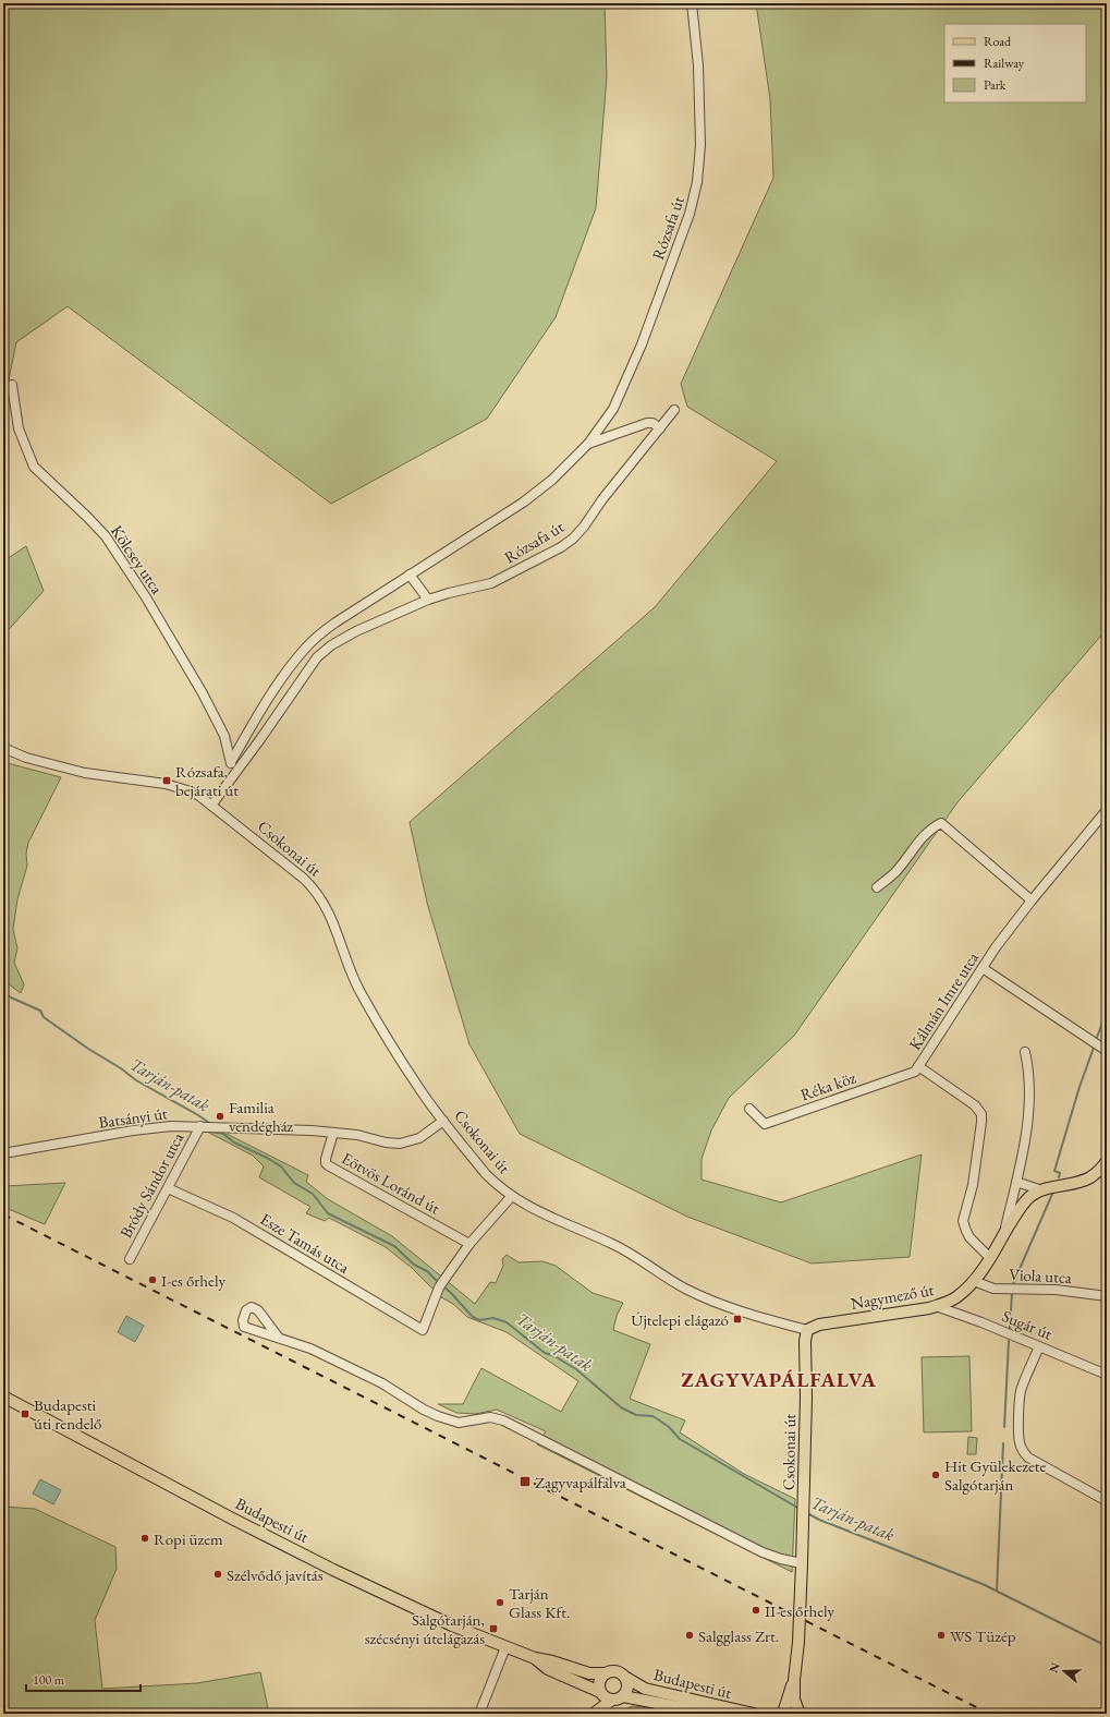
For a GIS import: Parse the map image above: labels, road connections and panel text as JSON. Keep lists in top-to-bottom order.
{
  "streets": {
    "main road": ["Csokonai út", "Nagymező út", "Budapesti út"],
    "street": [
      "Rózsafa út",
      "Kölcsey utca",
      "Kálmán Imre utca",
      "Réka köz",
      "Batsányi út",
      "Eötvös Loránd út",
      "Bródy Sándor utca",
      "Esze Tamás utca",
      "Viola utca",
      "Sugár út"
    ]
  },
  "crossings": [
    ["Rózsafa út", "Kölcsey utca"],
    ["Rózsafa út", "Csokonai út"],
    ["Csokonai út", "Batsányi út"],
    ["Csokonai út", "Nagymező út"],
    ["Kálmán Imre utca", "Réka köz"],
    ["Kálmán Imre utca", "Nagymező út"],
    ["Batsányi út", "Eötvös Loránd út"],
    ["Batsányi út", "Bródy Sándor utca"],
    ["Eötvös Loránd út", "Esze Tamás utca"],
    ["Bródy Sándor utca", "Esze Tamás utca"],
    ["Viola utca", "Nagymező út"],
    ["Nagymező út", "Sugár út"]
  ],
  "districts": ["ZAGYVAPÁLFALVA"],
  "water": ["Tarján-patak"],
  "places": {
    "transit": [
      "Rózsafa, bejárati út",
      "Újtelepi elágazó",
      "Budapesti úti rendelő",
      "Zagyvapálfalva",
      "Salgótarján, szécsényi útelágazás"
    ],
    "other": [
      "Familia vendégház",
      "I-es őrhely",
      "Hit Gyülekezete Salgótarján",
      "Ropi üzem",
      "Szélvődő javítás",
      "Tarján Glass Kft.",
      "II-es őrhely",
      "Salgglass Zrt.",
      "WS Tüzép"
    ]
  },
  "legend": ["Road", "Railway", "Park"],
  "scale_bar": "100 m",
  "north": "left"
}
